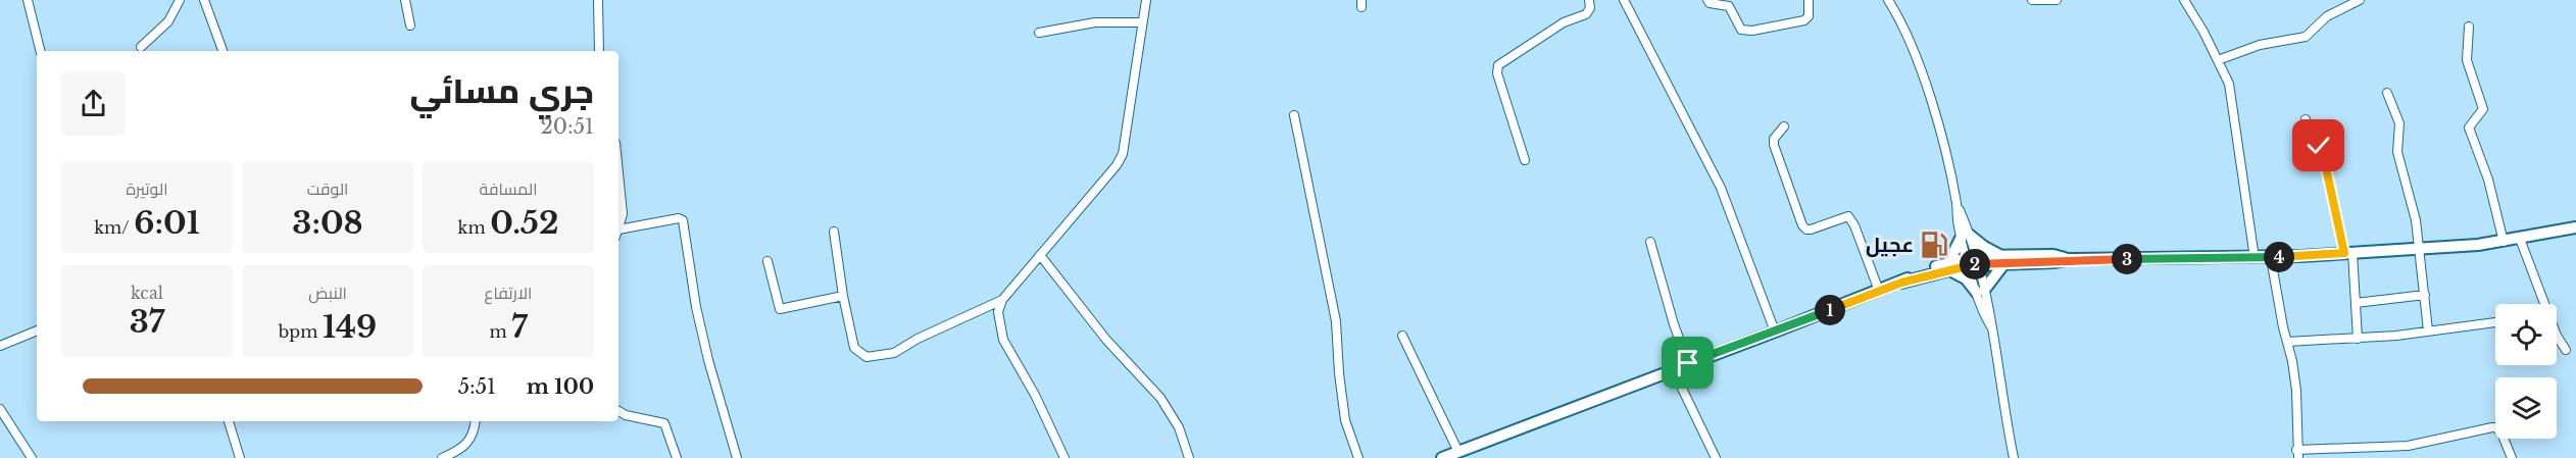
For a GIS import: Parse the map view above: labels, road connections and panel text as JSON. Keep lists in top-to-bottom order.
{
  "places": {
    "fuel station": ["عجيل"]
  },
  "page": {
    "heading": ["جري مسائي", "20:51"],
    "stats": [
      ["المسافة", "0.52 km"],
      ["الوقت", "3:08"],
      ["الوتيرة", "6:01 /km"],
      ["الارتفاع", "7 m"],
      ["النبض", "149 bpm"],
      ["kcal", "37"]
    ],
    "pins": [
      "4",
      "3",
      "2",
      "1"
    ],
    "list": [
      {
        "name": "100 m",
        "note": "5:51"
      }
    ]
  }
}
